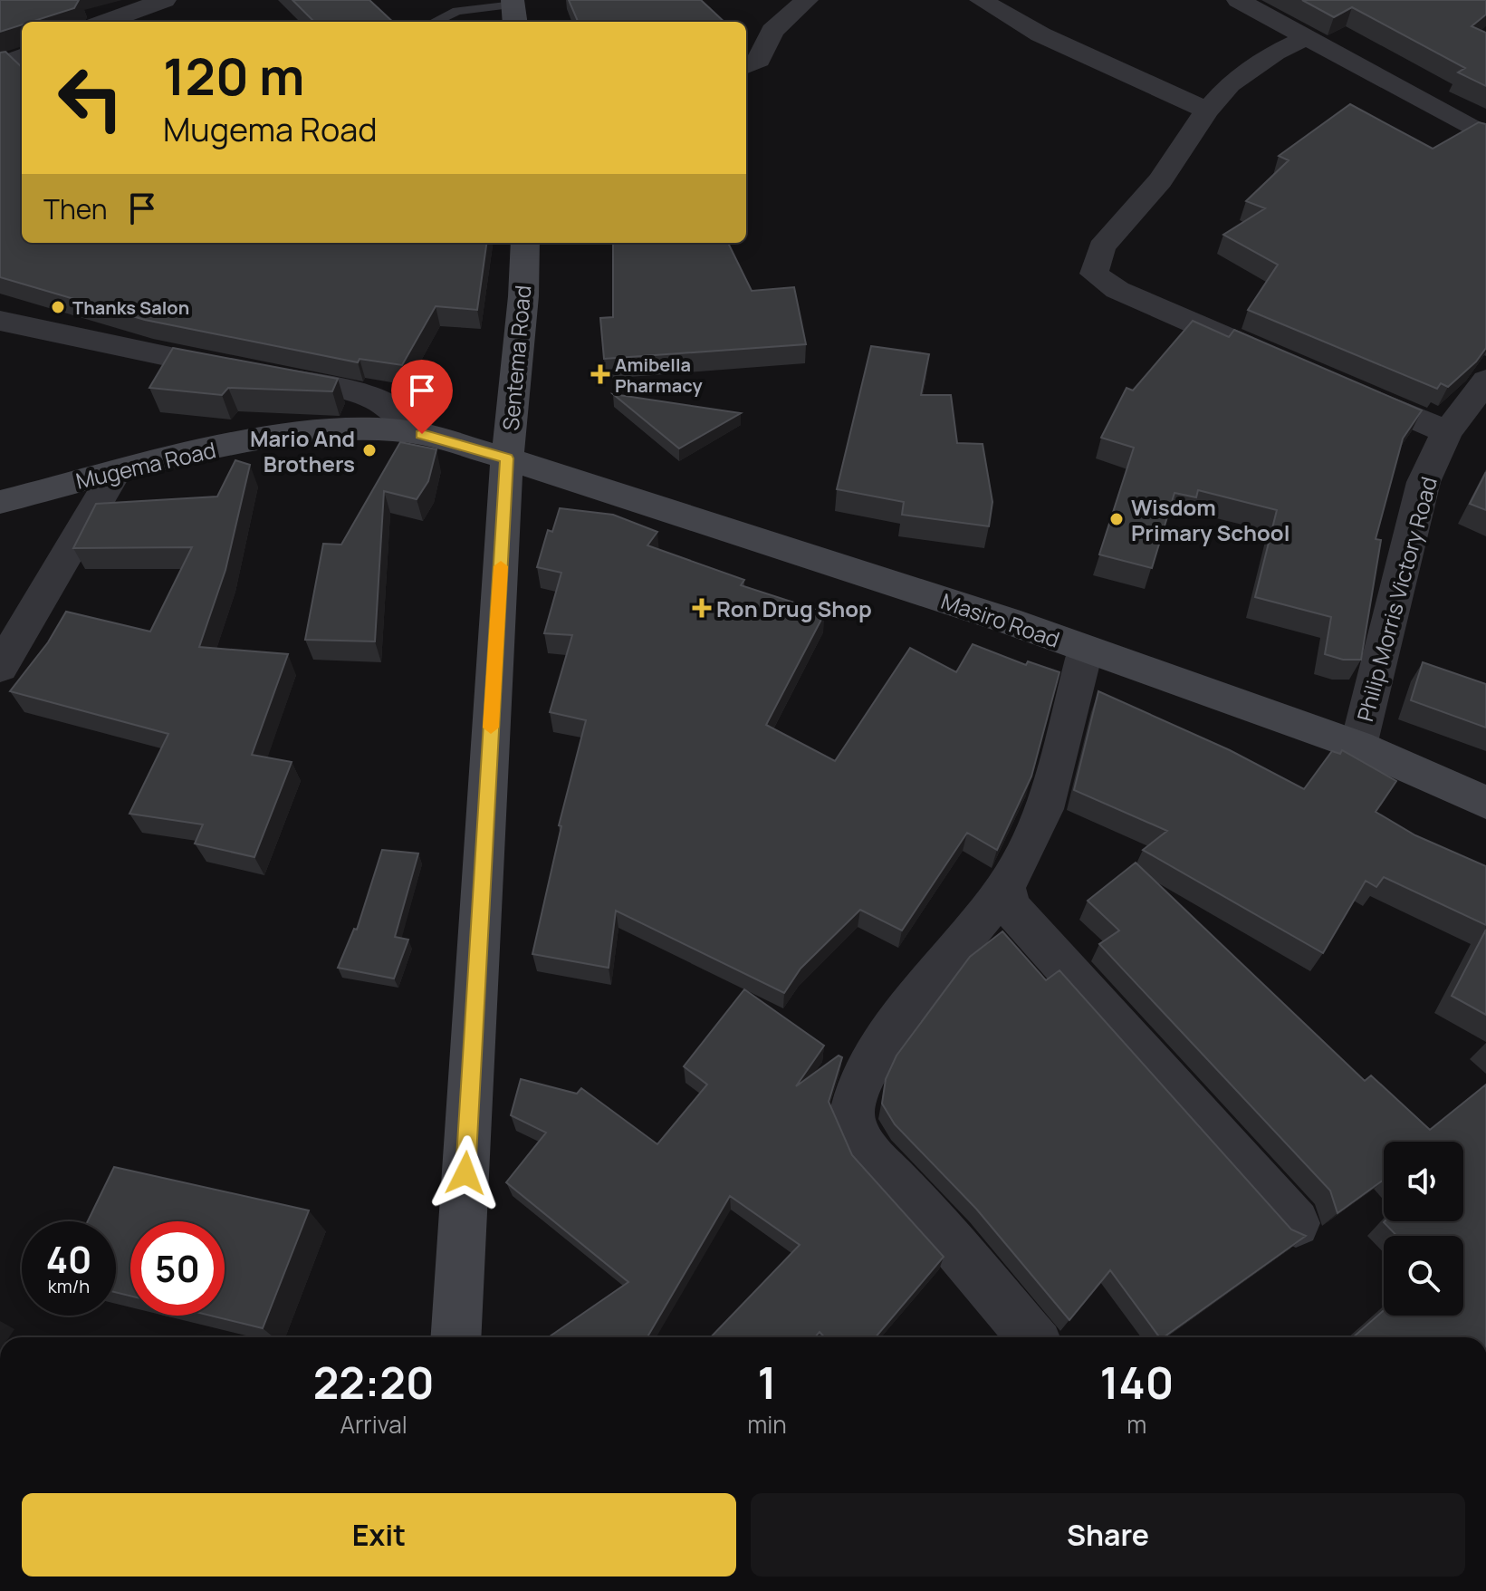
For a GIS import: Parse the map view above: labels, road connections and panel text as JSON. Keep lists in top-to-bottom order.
{
  "streets": {
    "main road": ["Sentema Road", "Mugema Road", "Masiro Road"],
    "street": ["Philip Morris Victory Road"]
  },
  "crossings": [
    ["Sentema Road", "Mugema Road"],
    ["Sentema Road", "Masiro Road"],
    ["Mugema Road", "Masiro Road"],
    ["Philip Morris Victory Road", "Masiro Road"]
  ],
  "places": {
    "other": ["Thanks Salon", "Mario And Brothers", "Wisdom Primary School"],
    "health": ["Amibella Pharmacy", "Ron Drug Shop"]
  },
  "page": {
    "turn": ["120 m", "Mugema Road"],
    "then": "Then",
    "speed": "40 km/h",
    "limit": "50",
    "eta": [
      "22:20",
      "Arrival",
      "1",
      "min",
      "140",
      "m"
    ],
    "buttons": ["Exit", "Share"]
  }
}
